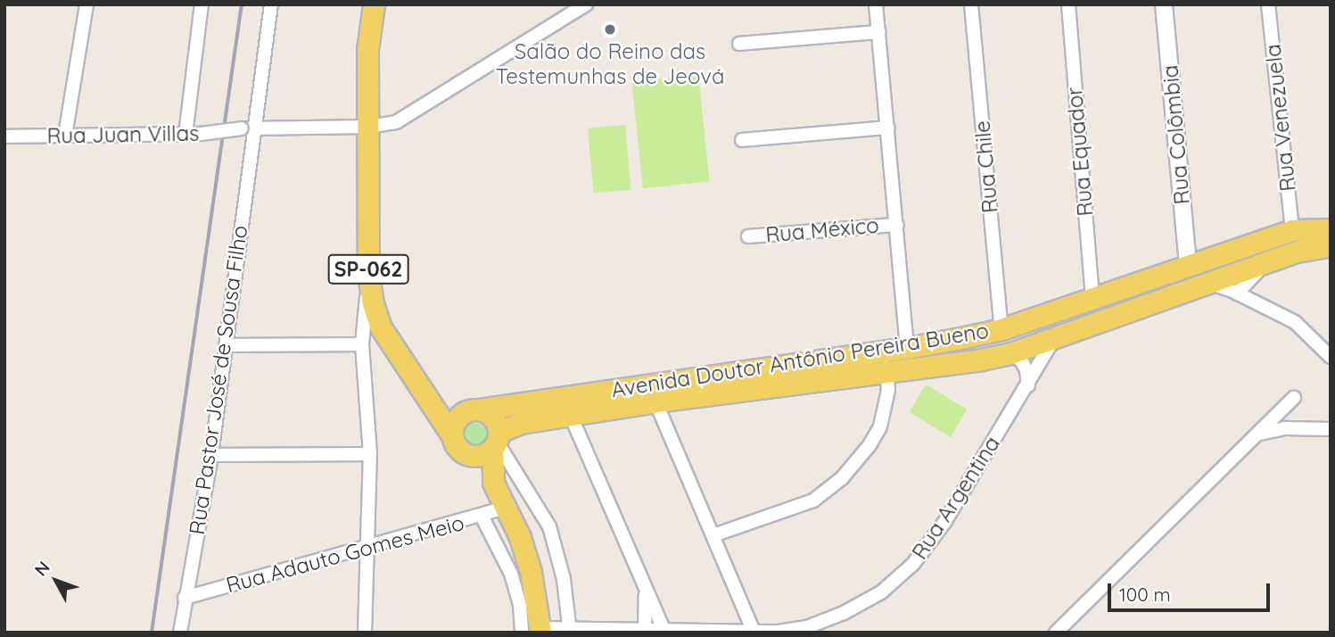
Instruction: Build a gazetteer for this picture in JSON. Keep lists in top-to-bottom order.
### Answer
{
  "streets": {
    "main road": ["SP-062", "Avenida Doutor Antônio Pereira Bueno"],
    "street": [
      "Rua Venezuela",
      "Rua Juan Villas",
      "Rua Colômbia",
      "Rua Equador",
      "Rua Chile",
      "Rua México",
      "Rua Pastor José de Sousa Filho",
      "Rua Argentina",
      "Rua Adauto Gomes Meio"
    ]
  },
  "crossings": [
    ["Rua Venezuela", "Avenida Doutor Antônio Pereira Bueno"],
    ["Rua Juan Villas", "SP-062"],
    ["Rua Juan Villas", "Rua Pastor José de Sousa Filho"],
    ["Rua Colômbia", "Avenida Doutor Antônio Pereira Bueno"],
    ["Rua Equador", "Avenida Doutor Antônio Pereira Bueno"],
    ["Rua Chile", "Avenida Doutor Antônio Pereira Bueno"],
    ["SP-062", "Avenida Doutor Antônio Pereira Bueno"],
    ["SP-062", "Rua Argentina"],
    ["SP-062", "Rua Adauto Gomes Meio"],
    ["Avenida Doutor Antônio Pereira Bueno", "Rua Argentina"],
    ["Rua Pastor José de Sousa Filho", "Rua Adauto Gomes Meio"]
  ],
  "places": ["Salão do Reino das Testemunhas de Jeová"],
  "scale_bar": "100 m",
  "north": "top left"
}
